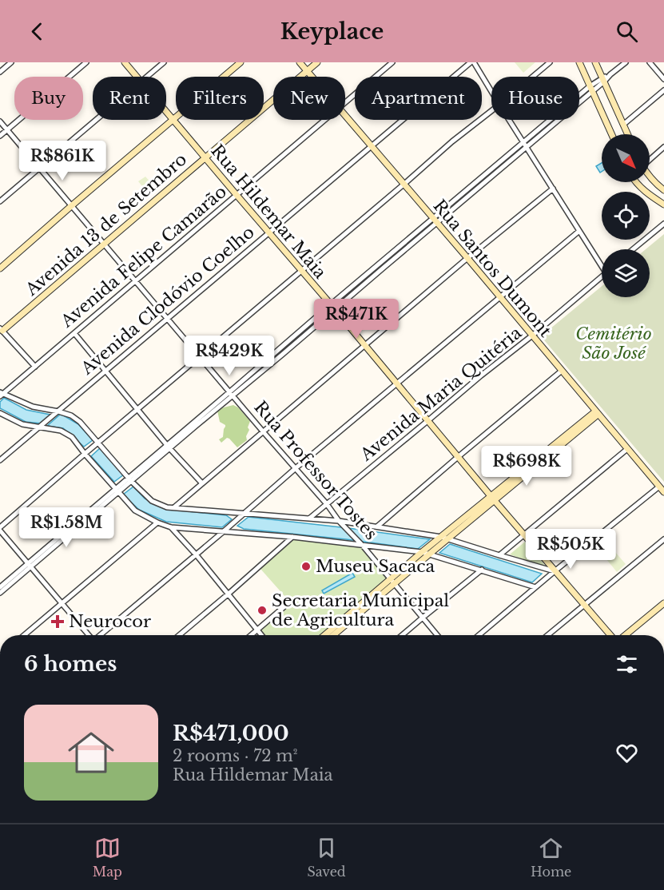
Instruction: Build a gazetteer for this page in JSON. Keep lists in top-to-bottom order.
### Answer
{
  "streets": {
    "main road": ["Rua Hildemar Maia", "Avenida 13 de Setembro", "Rua Santos Dumont"],
    "street": [
      "Avenida Felipe Camarão",
      "Avenida Clodóvio Coelho",
      "Avenida Maria Quitéria",
      "Rua Professor Tostes"
    ]
  },
  "crossings": [
    ["Rua Hildemar Maia", "Avenida 13 de Setembro"],
    ["Rua Hildemar Maia", "Avenida Felipe Camarão"],
    ["Rua Hildemar Maia", "Avenida Clodóvio Coelho"],
    ["Rua Hildemar Maia", "Avenida Maria Quitéria"],
    ["Avenida 13 de Setembro", "Rua Santos Dumont"],
    ["Avenida 13 de Setembro", "Rua Professor Tostes"],
    ["Avenida Felipe Camarão", "Rua Professor Tostes"],
    ["Rua Santos Dumont", "Avenida Clodóvio Coelho"],
    ["Rua Santos Dumont", "Avenida Maria Quitéria"],
    ["Avenida Clodóvio Coelho", "Rua Professor Tostes"],
    ["Avenida Maria Quitéria", "Rua Professor Tostes"]
  ],
  "parks": ["Cemitério São José"],
  "places": {
    "other": ["Museu Sacaca", "Secretaria Municipal de Agricultura"],
    "health": ["Neurocor"]
  },
  "north": "bottom right",
  "page": {
    "header": "Keyplace",
    "chip": [
      "Buy",
      "Rent",
      "Filters",
      "New",
      "Apartment",
      "House"
    ],
    "price": [
      "R$861K",
      "R$471K",
      "R$429K",
      "R$698K",
      "R$1.58M",
      "R$505K"
    ],
    "heading": "6 homes",
    "list": [
      {
        "name": "R$471,000",
        "note": "2 rooms · 72 m² · Rua Hildemar Maia"
      }
    ],
    "tabs": ["Map", "Saved", "Home"]
  }
}
